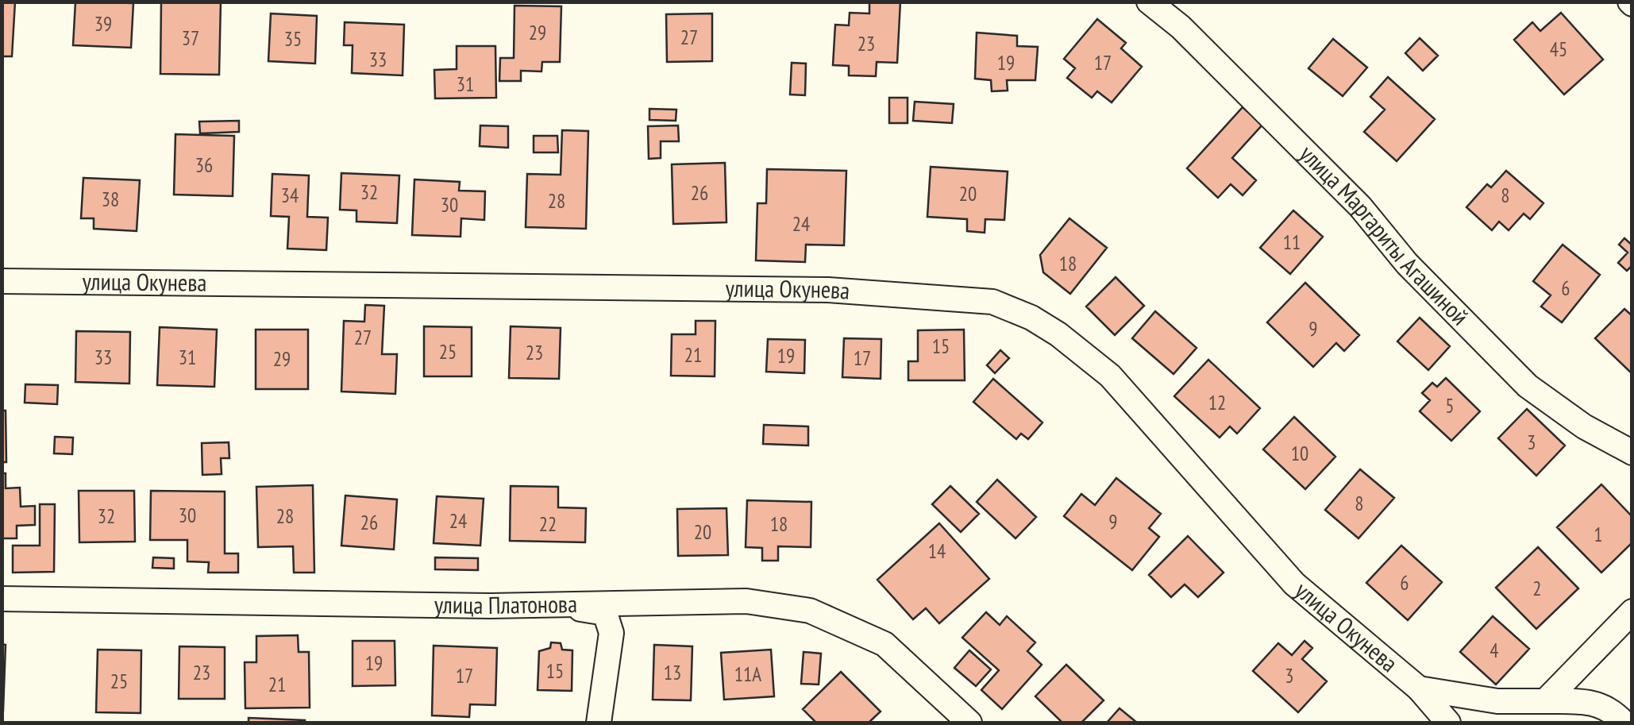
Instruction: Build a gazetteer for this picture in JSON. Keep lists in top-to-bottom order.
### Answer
{
  "streets": {
    "street": ["улица Маргариты Агашиной", "улица Окунева", "улица Платонова"]
  },
  "house_numbers": [
    "39",
    "29",
    "27",
    "37",
    "35",
    "23",
    "45",
    "33",
    "19",
    "17",
    "31",
    "36",
    "32",
    "26",
    "20",
    "34",
    "8",
    "38",
    "28",
    "30",
    "24",
    "11",
    "18",
    "6",
    "9",
    "27",
    "15",
    "25",
    "23",
    "21",
    "19",
    "33",
    "31",
    "17",
    "29",
    "12",
    "5",
    "3",
    "10",
    "8",
    "30",
    "32",
    "28",
    "24",
    "9",
    "26",
    "22",
    "18",
    "20",
    "1",
    "14",
    "6",
    "2",
    "4",
    "19",
    "15",
    "23",
    "13",
    "11А",
    "17",
    "3",
    "25",
    "21"
  ]
}
